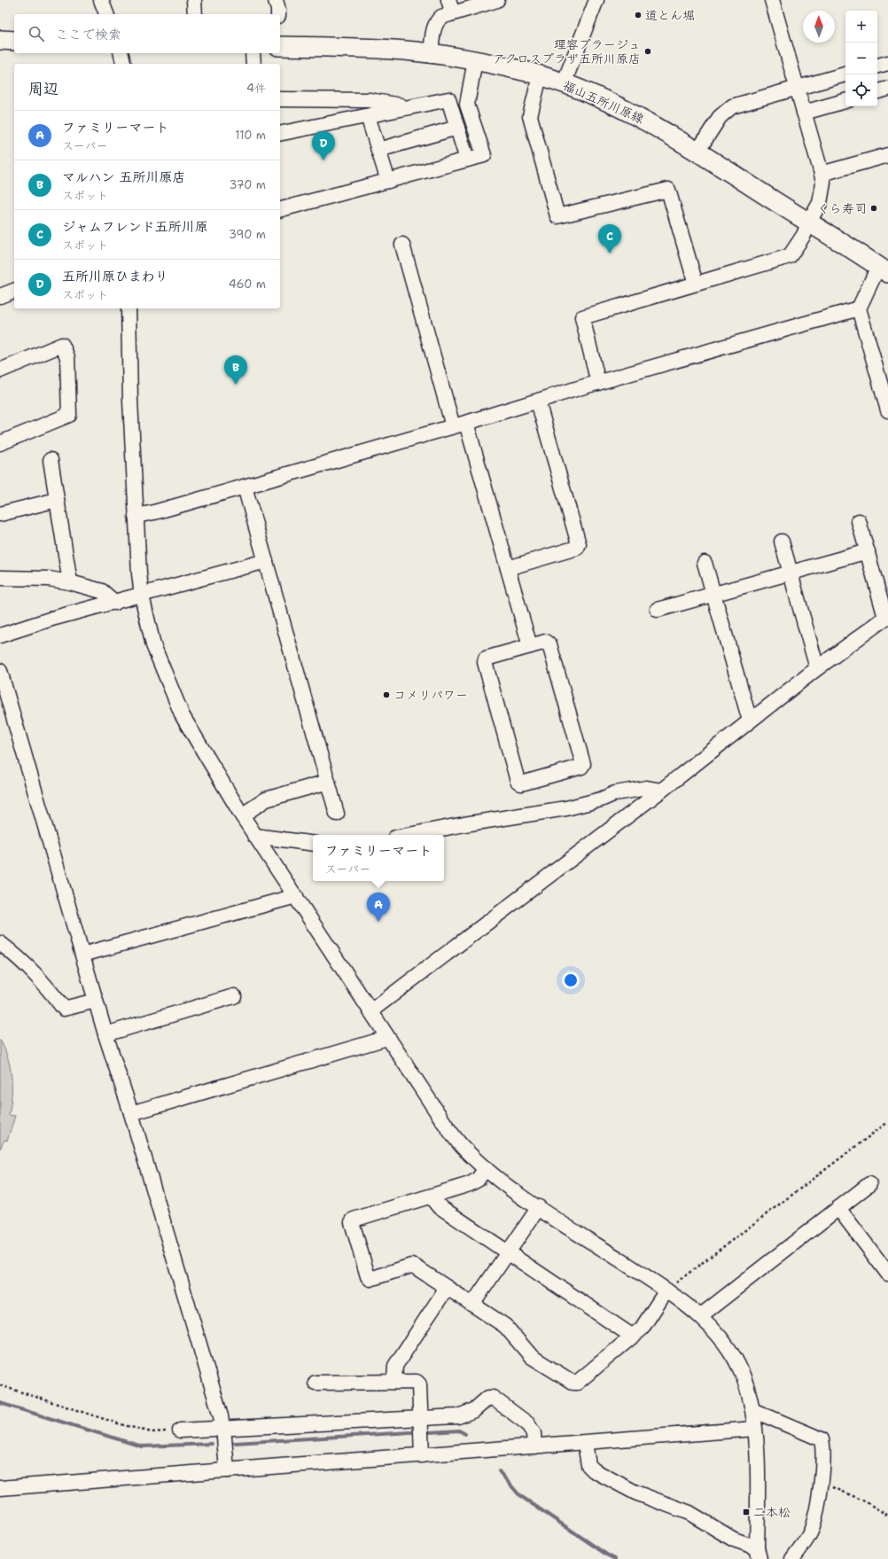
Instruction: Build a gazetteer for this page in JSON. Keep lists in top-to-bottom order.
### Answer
{
  "streets": {
    "main road": ["福山五所川原線"]
  },
  "places": {
    "other": [
      "道とん堀",
      "理容プラージュ アクロスプラザ五所川原店",
      "くら寿司",
      "コメリパワー"
    ],
    "transit": ["二本松"]
  },
  "north": "top",
  "page": {
    "map_buttons": ["+", "−"],
    "search": "ここで検索",
    "heading": ["周辺", "4件"],
    "list": [
      {
        "mark": "A",
        "name": "ファミリーマート",
        "note": "スーパー",
        "value": "110 m"
      },
      {
        "mark": "B",
        "name": "マルハン 五所川原店",
        "note": "スポット",
        "value": "370 m"
      },
      {
        "mark": "C",
        "name": "ジャムフレンド五所川原",
        "note": "スポット",
        "value": "390 m"
      },
      {
        "mark": "D",
        "name": "五所川原ひまわり",
        "note": "スポット",
        "value": "460 m"
      }
    ],
    "pins": [
      "D",
      "C",
      "B",
      "A"
    ],
    "popup": ["ファミリーマート", "スーパー"]
  }
}
